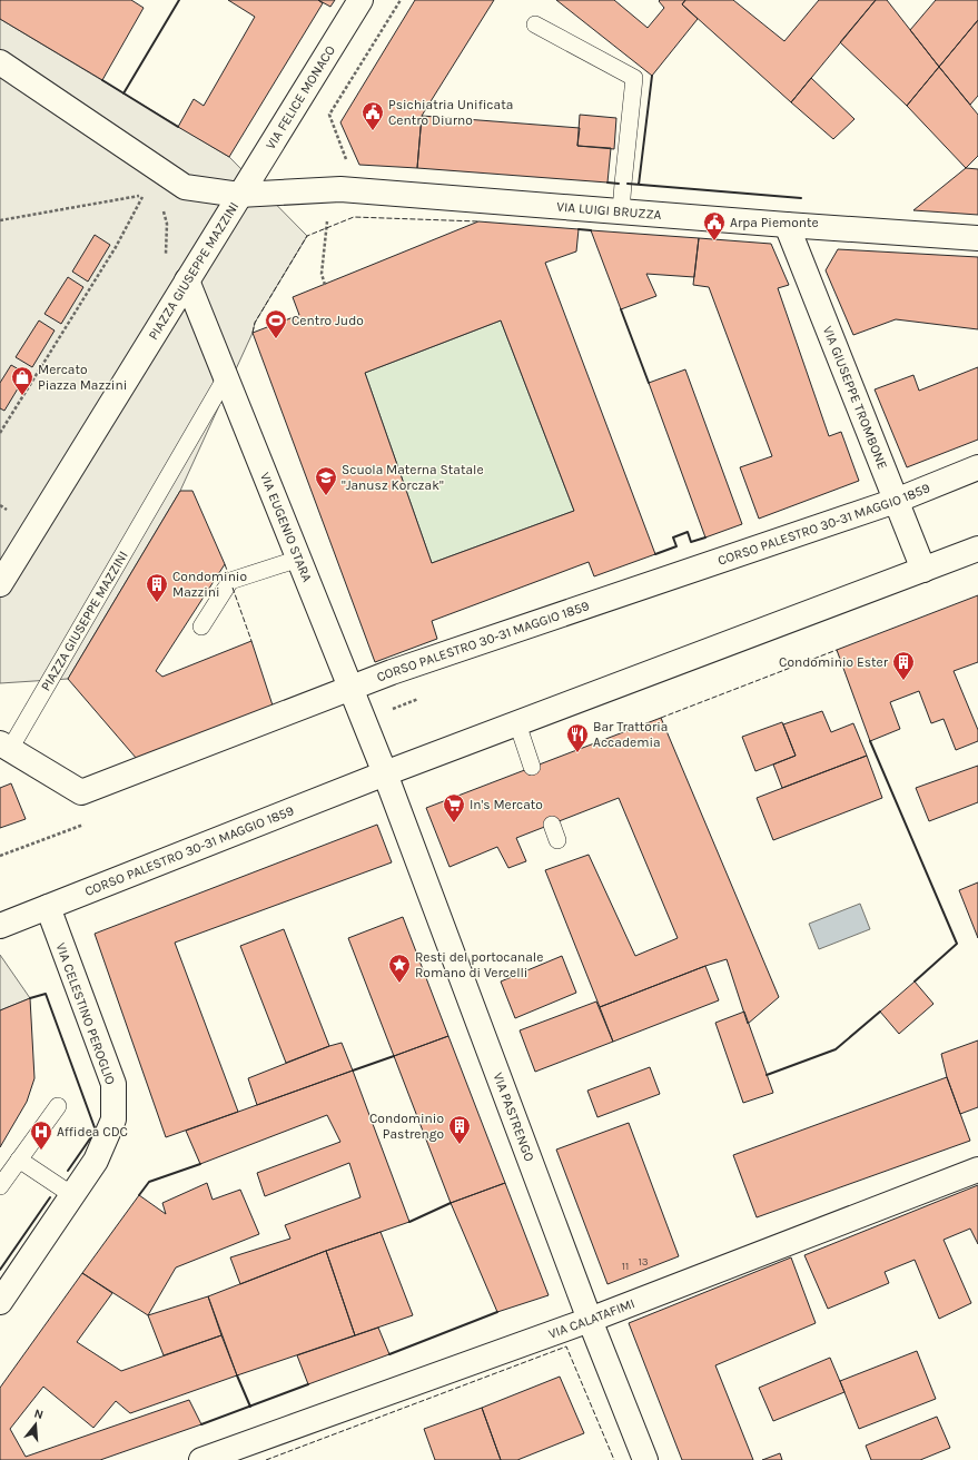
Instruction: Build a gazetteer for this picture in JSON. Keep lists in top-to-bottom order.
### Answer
{
  "streets": {
    "street": [
      "VIA FELICE MONACO",
      "VIA LUIGI BRUZZA",
      "PIAZZA GIUSEPPE MAZZINI",
      "VIA GIUSEPPE TROMBONE",
      "CORSO PALESTRO 30-31 MAGGIO 1859",
      "VIA EUGENIO STARA",
      "VIA CELESTINO PEROGLIO",
      "VIA PASTRENGO",
      "VIA CALATAFIMI"
    ]
  },
  "crossings": [
    ["VIA FELICE MONACO", "VIA LUIGI BRUZZA"],
    ["VIA FELICE MONACO", "PIAZZA GIUSEPPE MAZZINI"],
    ["VIA LUIGI BRUZZA", "PIAZZA GIUSEPPE MAZZINI"],
    ["VIA LUIGI BRUZZA", "VIA GIUSEPPE TROMBONE"],
    ["PIAZZA GIUSEPPE MAZZINI", "CORSO PALESTRO 30-31 MAGGIO 1859"],
    ["PIAZZA GIUSEPPE MAZZINI", "VIA EUGENIO STARA"],
    ["VIA GIUSEPPE TROMBONE", "CORSO PALESTRO 30-31 MAGGIO 1859"],
    ["CORSO PALESTRO 30-31 MAGGIO 1859", "VIA EUGENIO STARA"],
    ["CORSO PALESTRO 30-31 MAGGIO 1859", "VIA CELESTINO PEROGLIO"],
    ["CORSO PALESTRO 30-31 MAGGIO 1859", "VIA PASTRENGO"],
    ["VIA EUGENIO STARA", "VIA PASTRENGO"],
    ["VIA PASTRENGO", "VIA CALATAFIMI"]
  ],
  "places": {
    "public building": ["Psichiatria Unificata Centro Diurno", "Arpa Piemonte"],
    "sports": ["Centro Judo"],
    "shop": ["Mercato Piazza Mazzini"],
    "school or university": ["Scuola Materna Statale \"Janusz Korczak\""],
    "building": ["Condominio Mazzini", "Condominio Ester", "Condominio Pastrengo"],
    "restaurant": ["Bar Trattoria Accademia"],
    "supermarket": ["In's Mercato"],
    "place": ["Resti del portocanale Romano di Vercelli"],
    "hospital": ["Affidea CDC"]
  },
  "house_numbers": ["13", "11"],
  "north": "top"
}
